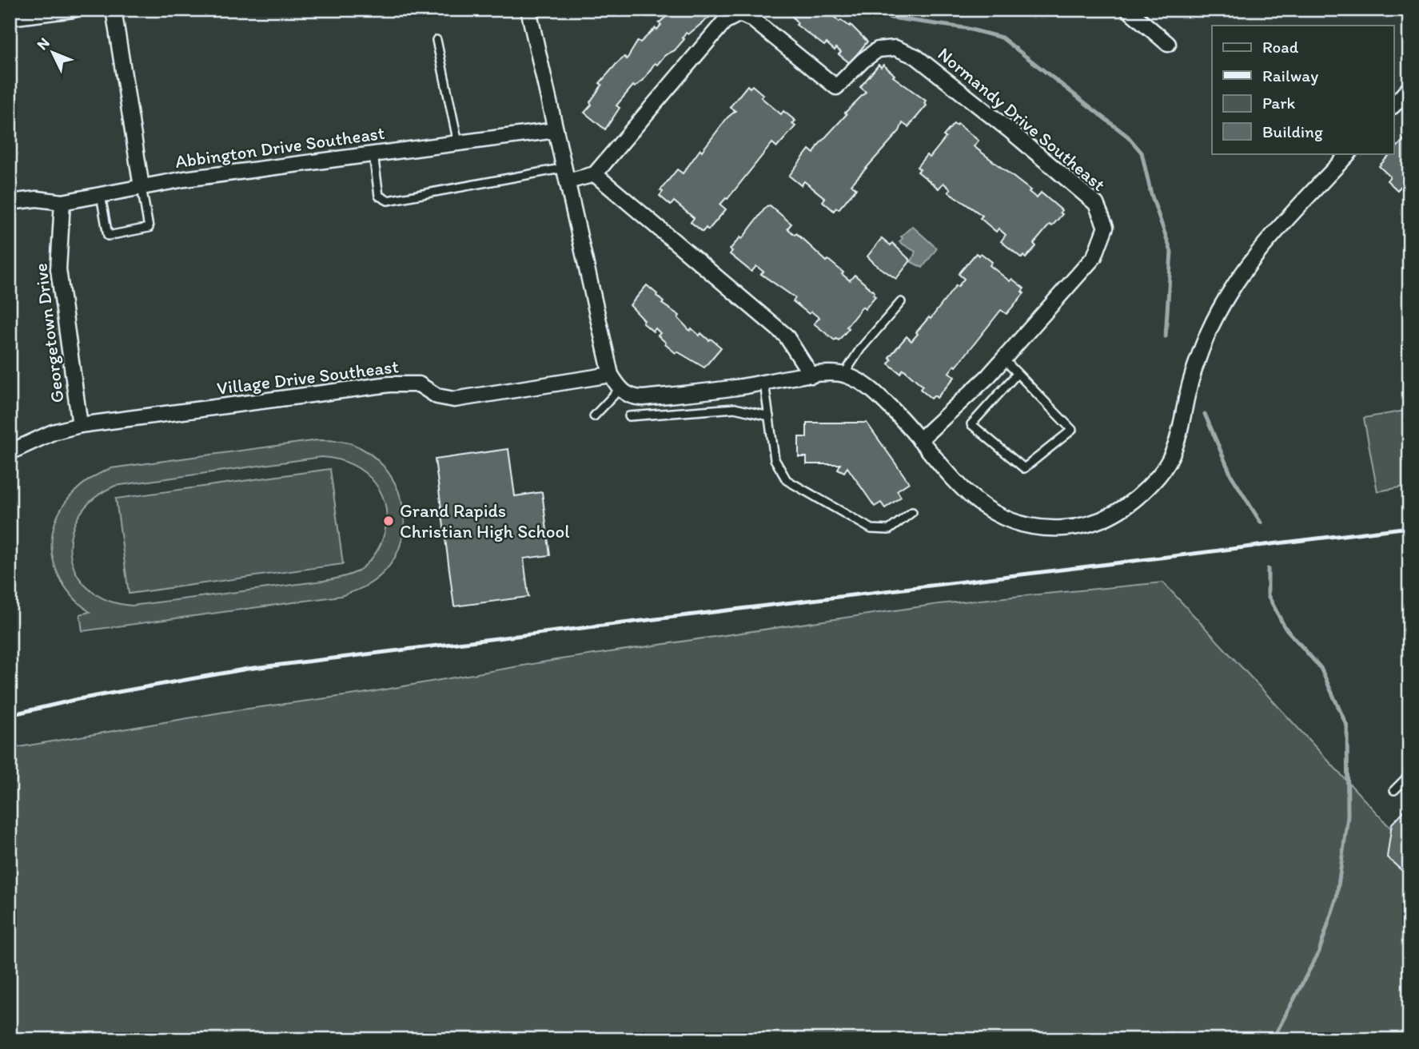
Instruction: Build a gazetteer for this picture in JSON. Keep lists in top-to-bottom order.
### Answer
{
  "streets": {
    "street": [
      "Normandy Drive Southeast",
      "Abbington Drive Southeast",
      "Georgetown Drive",
      "Village Drive Southeast"
    ]
  },
  "crossings": [
    ["Abbington Drive Southeast", "Georgetown Drive"],
    ["Georgetown Drive", "Village Drive Southeast"]
  ],
  "places": ["Grand Rapids Christian High School"],
  "legend": [
    "Road",
    "Railway",
    "Park",
    "Building"
  ],
  "north": "top left"
}
